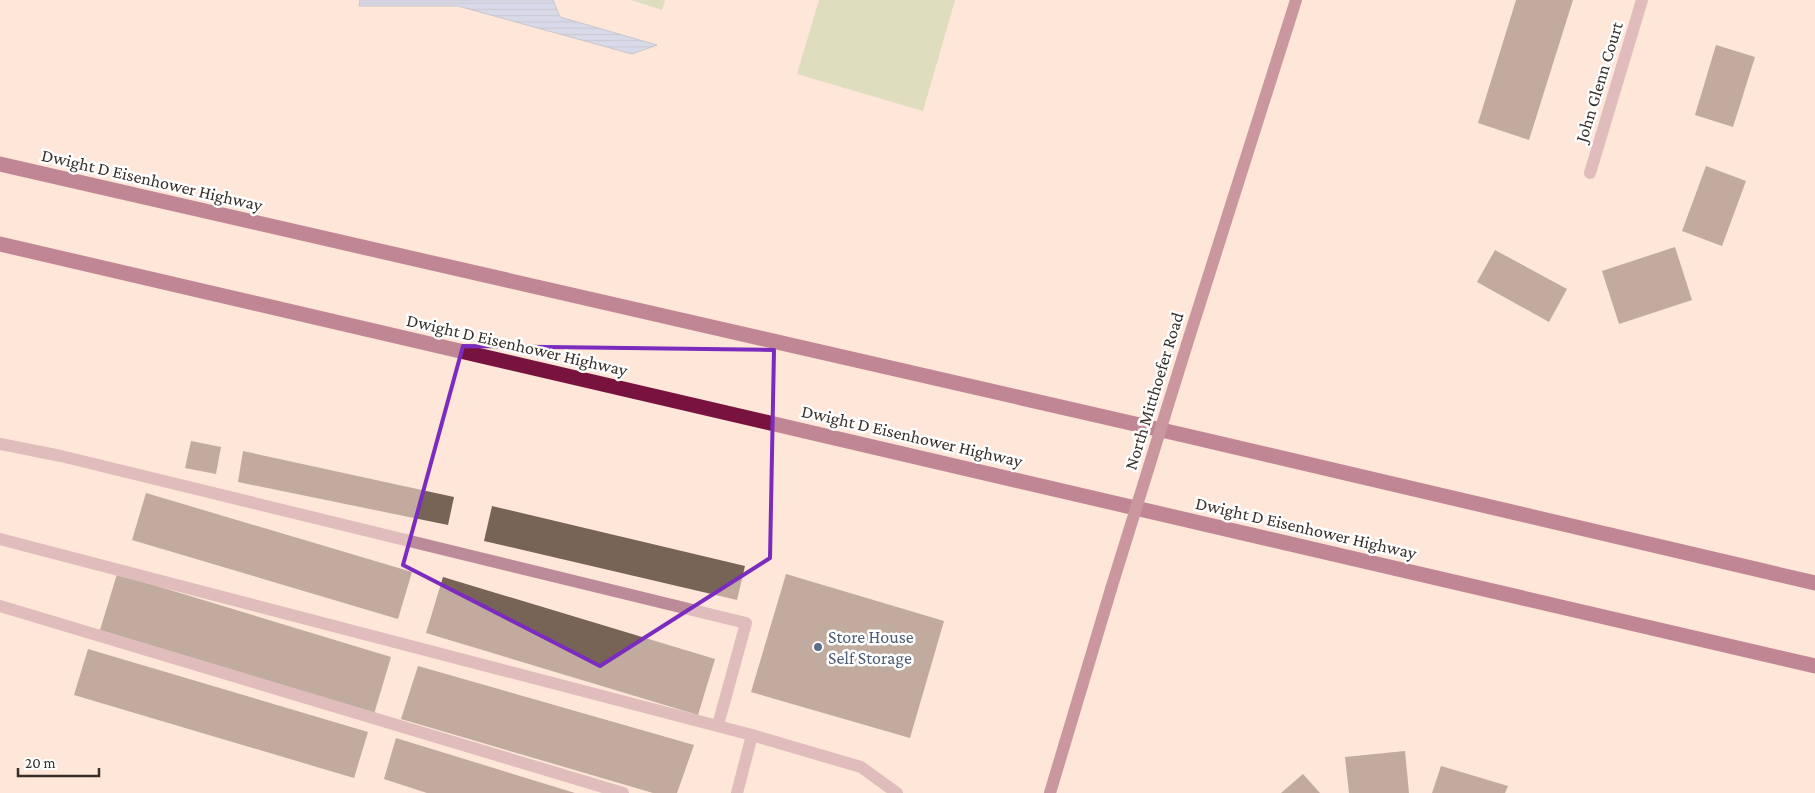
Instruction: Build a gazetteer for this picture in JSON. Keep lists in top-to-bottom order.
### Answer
{
  "streets": {
    "highway": ["Dwight D Eisenhower Highway"],
    "main road": ["North Mitthoefer Road"],
    "street": ["John Glenn Court"]
  },
  "places": ["Store House Self Storage"],
  "scale_bar": "20 m"
}
